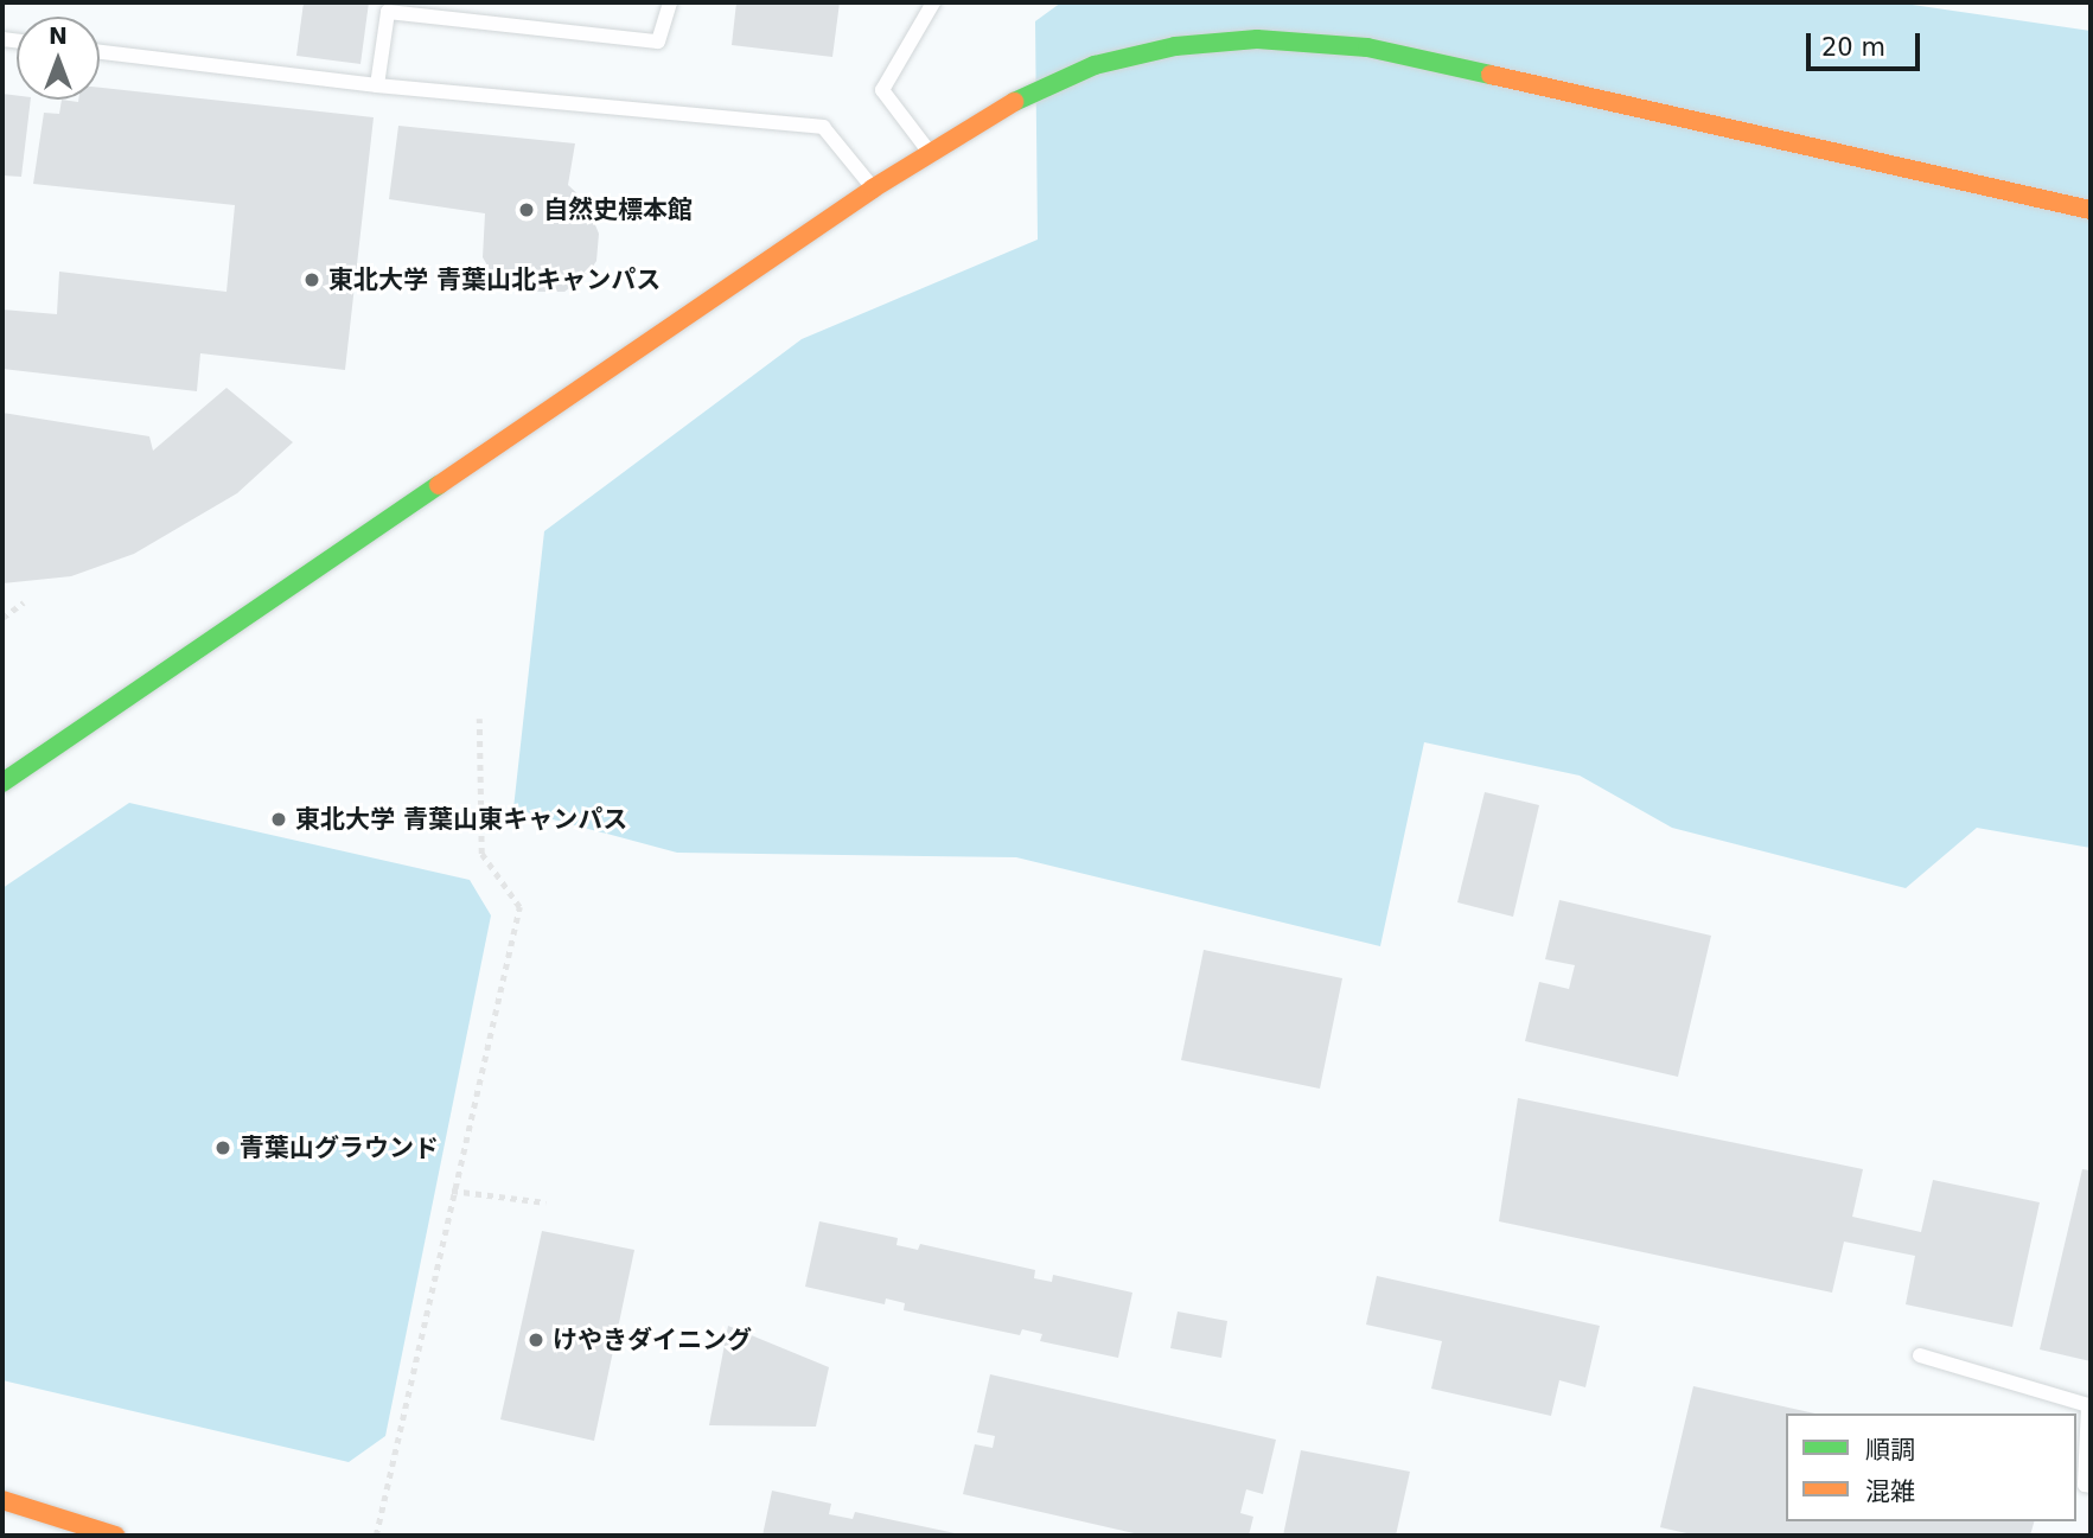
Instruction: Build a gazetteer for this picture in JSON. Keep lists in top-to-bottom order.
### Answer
{
  "places": [
    "自然史標本館",
    "東北大学 青葉山北キャンパス",
    "東北大学 青葉山東キャンパス",
    "青葉山グラウンド",
    "けやきダイニング"
  ],
  "legend": ["順調", "混雑"],
  "scale_bar": "20 m",
  "north": "top"
}
